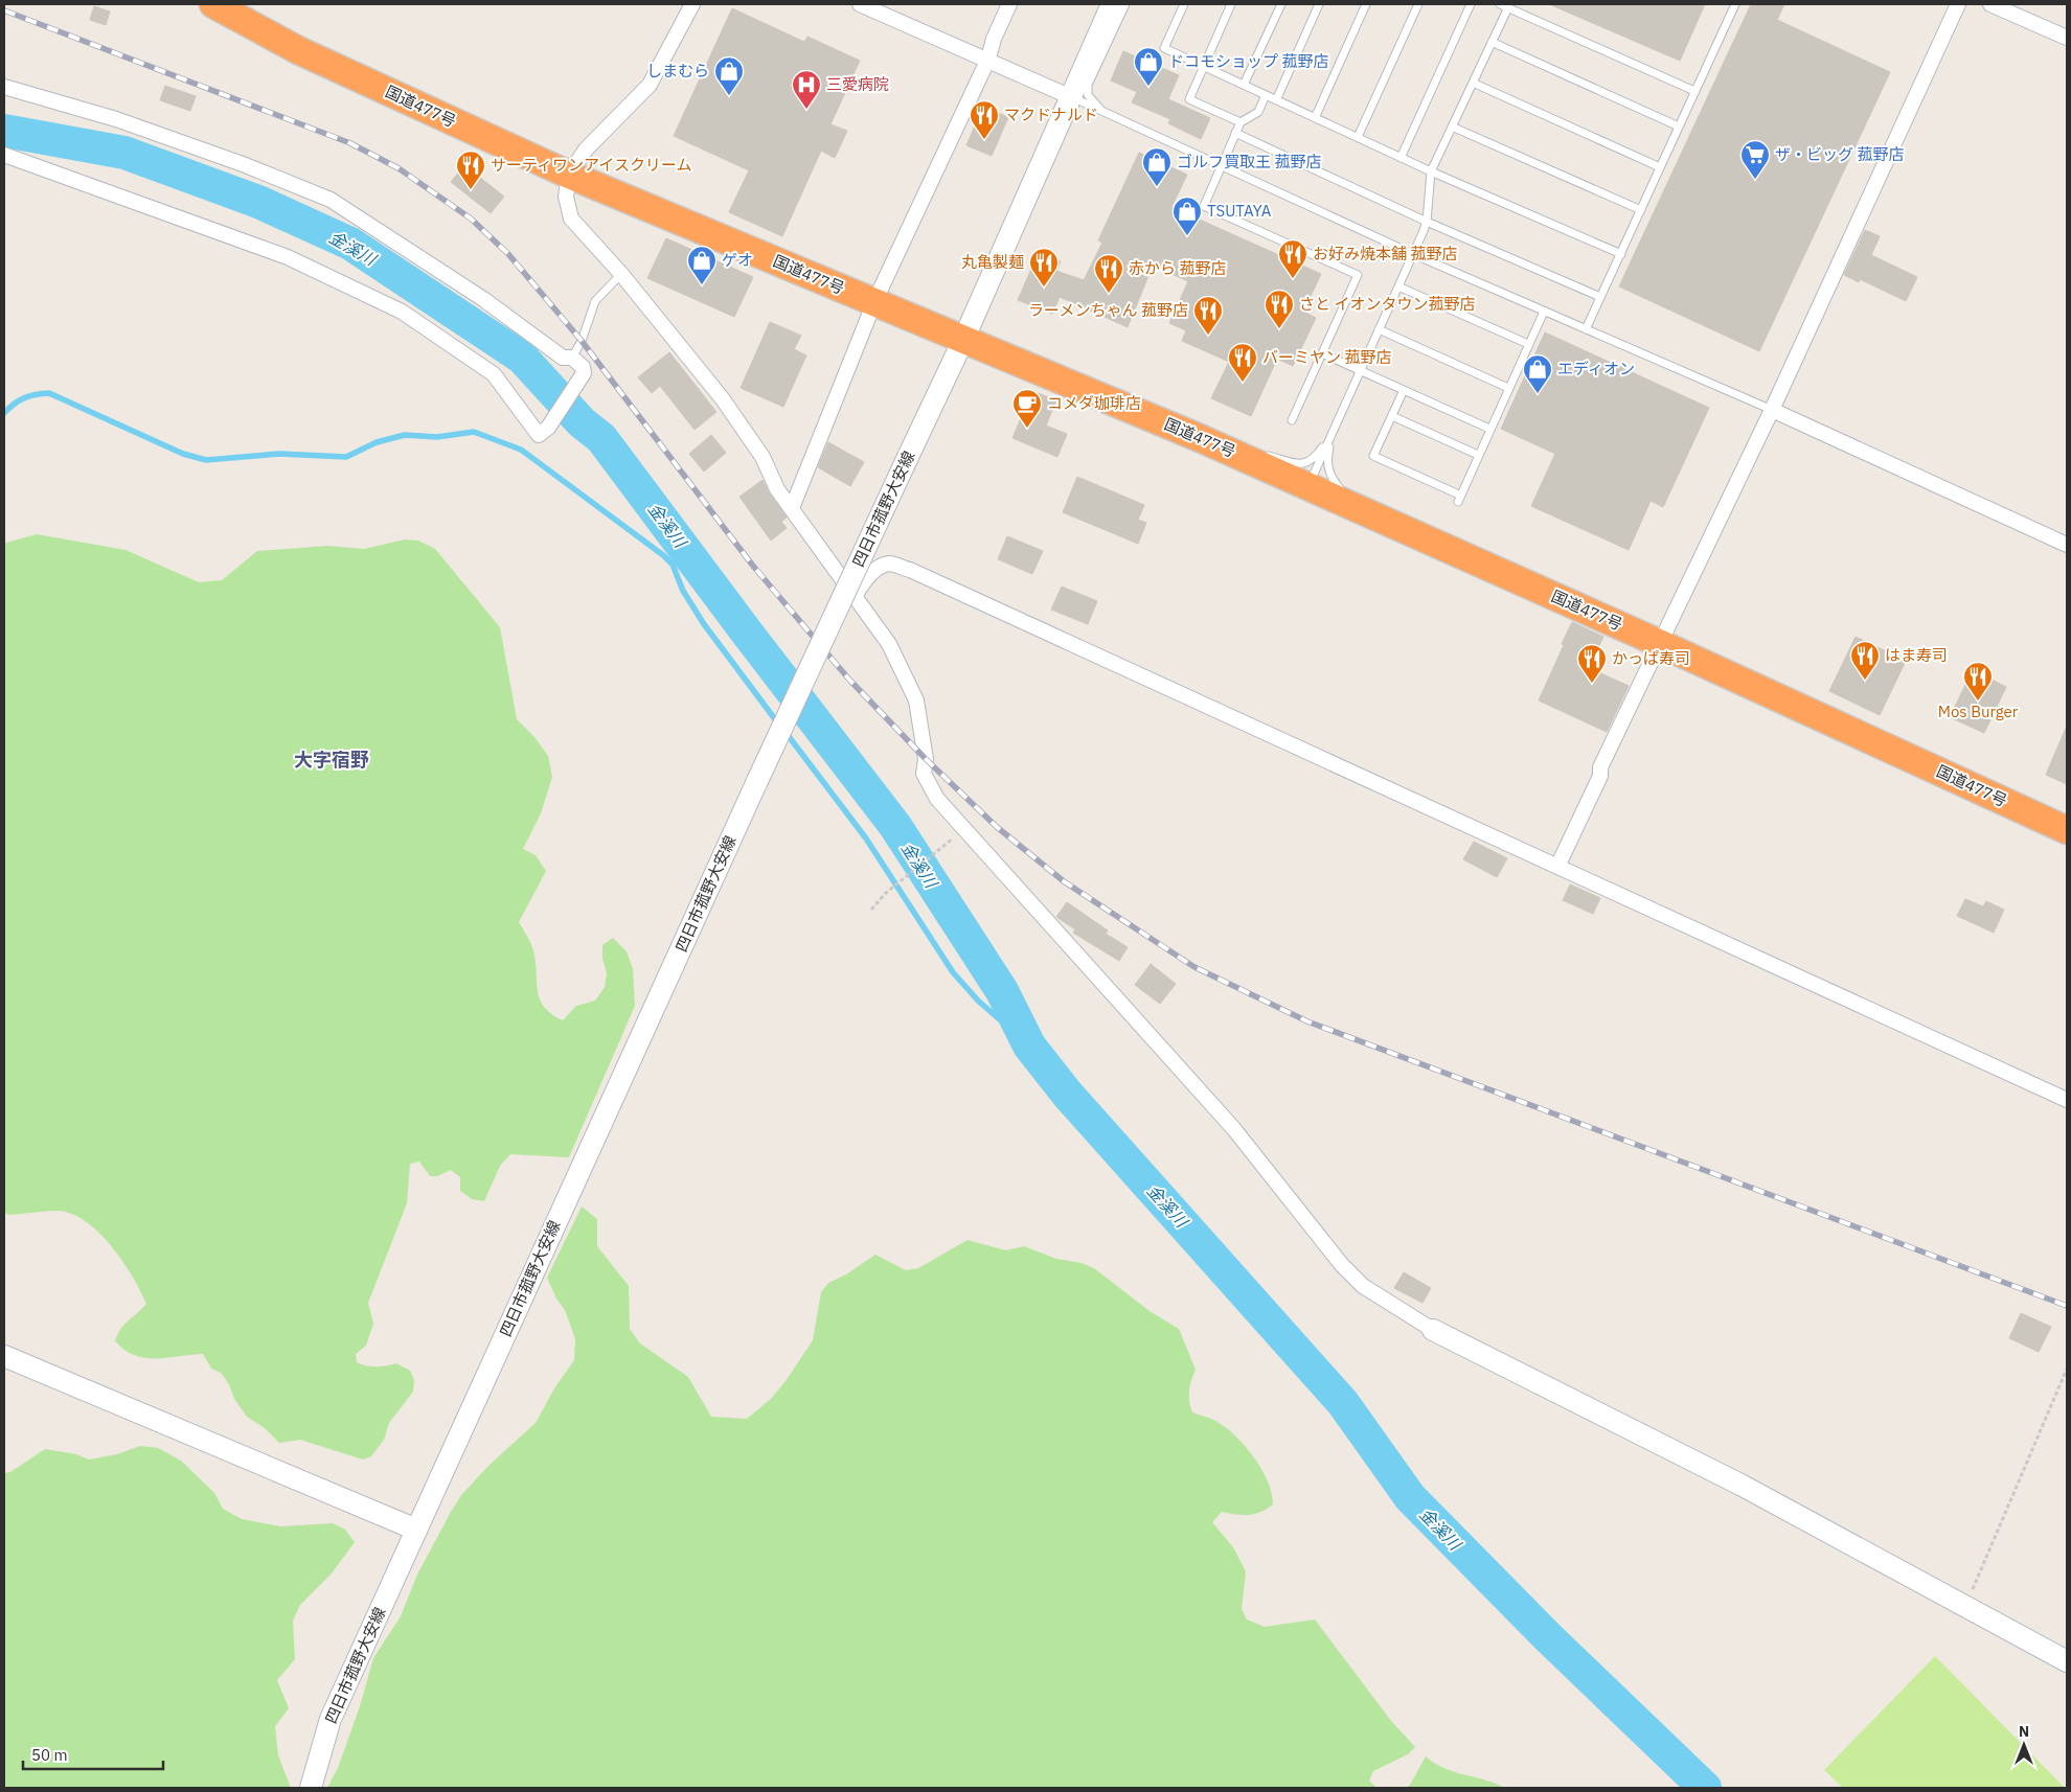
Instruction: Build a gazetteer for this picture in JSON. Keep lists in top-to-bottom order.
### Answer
{
  "streets": {
    "highway": ["国道477号"],
    "main road": ["四日市菰野大安線"]
  },
  "crossings": [
    ["国道477号", "四日市菰野大安線"]
  ],
  "districts": ["大字宿野"],
  "water": ["金溪川"],
  "places": {
    "shop": [
      "ドコモショップ 菰野店",
      "しまむら",
      "ゴルフ買取王 菰野店",
      "TSUTAYA",
      "ゲオ",
      "エディオン"
    ],
    "hospital": ["三愛病院"],
    "restaurant": [
      "マクドナルド",
      "サーティワンアイスクリーム",
      "お好み焼本舗 菰野店",
      "丸亀製麺",
      "赤から 菰野店",
      "さと イオンタウン菰野店",
      "ラーメンちゃん 菰野店",
      "バーミヤン 菰野店",
      "はま寿司",
      "かっぱ寿司",
      "Mos Burger"
    ],
    "supermarket": ["ザ・ビッグ 菰野店"],
    "cafe": ["コメダ珈琲店"]
  },
  "scale_bar": "50 m",
  "north": "top"
}
